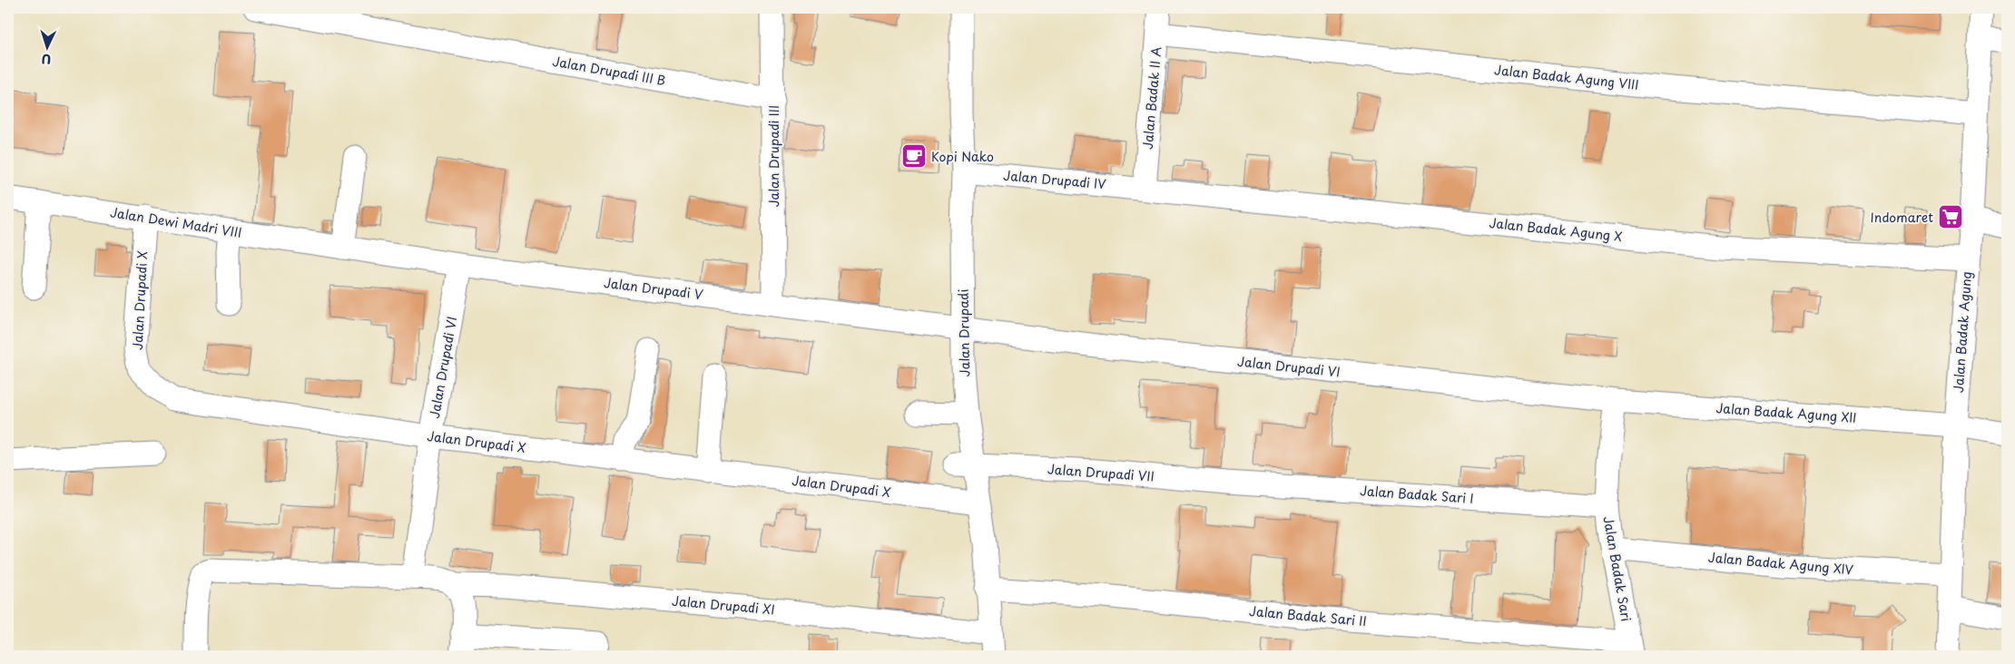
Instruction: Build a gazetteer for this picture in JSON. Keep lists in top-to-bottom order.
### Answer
{
  "streets": {
    "street": [
      "Jalan Drupadi III B",
      "Jalan Badak Agung VIII",
      "Jalan Badak II A",
      "Jalan Drupadi III",
      "Jalan Drupadi IV",
      "Jalan Dewi Madri VIII",
      "Jalan Badak Agung X",
      "Jalan Drupadi V",
      "Jalan Drupadi X",
      "Jalan Badak Agung",
      "Jalan Drupadi",
      "Jalan Drupadi VI",
      "Jalan Badak Agung XII",
      "Jalan Drupadi VII",
      "Jalan Badak Sari I",
      "Jalan Badak Agung XIV",
      "Jalan Badak Sari",
      "Jalan Drupadi XI",
      "Jalan Badak Sari II"
    ]
  },
  "crossings": [
    ["Jalan Drupadi III B", "Jalan Drupadi III"],
    ["Jalan Badak Agung VIII", "Jalan Badak II A"],
    ["Jalan Badak Agung VIII", "Jalan Badak Agung"],
    ["Jalan Badak II A", "Jalan Drupadi IV"],
    ["Jalan Badak II A", "Jalan Badak Agung X"],
    ["Jalan Drupadi III", "Jalan Drupadi V"],
    ["Jalan Drupadi IV", "Jalan Badak Agung X"],
    ["Jalan Drupadi IV", "Jalan Drupadi"],
    ["Jalan Dewi Madri VIII", "Jalan Drupadi V"],
    ["Jalan Dewi Madri VIII", "Jalan Drupadi X"],
    ["Jalan Badak Agung X", "Jalan Badak Agung"],
    ["Jalan Drupadi V", "Jalan Drupadi"],
    ["Jalan Drupadi V", "Jalan Drupadi VI"],
    ["Jalan Drupadi X", "Jalan Drupadi"],
    ["Jalan Drupadi X", "Jalan Drupadi VI"],
    ["Jalan Badak Agung", "Jalan Badak Agung XII"],
    ["Jalan Badak Agung", "Jalan Badak Agung XIV"],
    ["Jalan Drupadi", "Jalan Drupadi VI"],
    ["Jalan Drupadi", "Jalan Drupadi VII"],
    ["Jalan Drupadi", "Jalan Drupadi XI"],
    ["Jalan Drupadi", "Jalan Badak Sari II"],
    ["Jalan Drupadi VI", "Jalan Badak Agung XII"],
    ["Jalan Drupadi VI", "Jalan Badak Sari"],
    ["Jalan Drupadi VI", "Jalan Drupadi XI"],
    ["Jalan Badak Agung XII", "Jalan Badak Sari"],
    ["Jalan Drupadi VII", "Jalan Badak Sari I"],
    ["Jalan Badak Sari I", "Jalan Badak Sari"],
    ["Jalan Badak Agung XIV", "Jalan Badak Sari"],
    ["Jalan Badak Sari", "Jalan Badak Sari II"]
  ],
  "places": {
    "cafe": ["Kopi Nako"],
    "supermarket": ["Indomaret"]
  },
  "north": "bottom"
}
